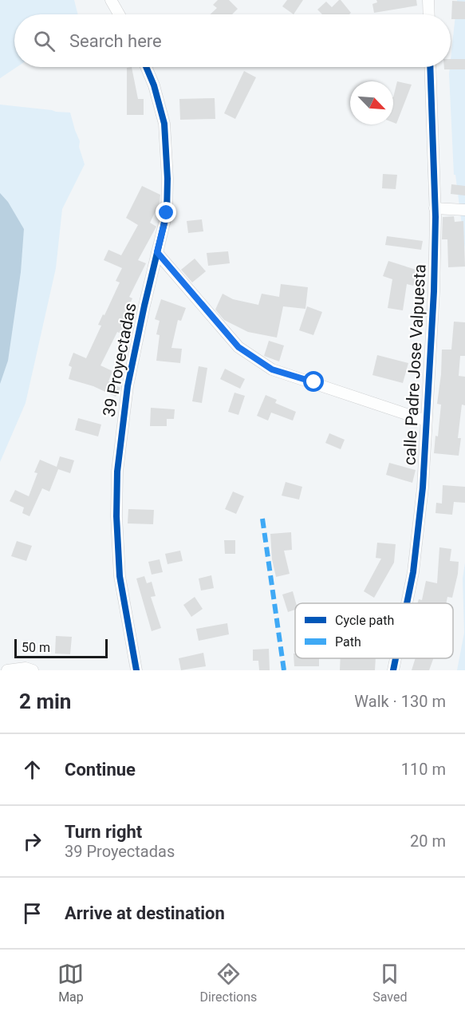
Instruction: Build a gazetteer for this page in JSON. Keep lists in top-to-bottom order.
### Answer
{
  "streets": {
    "street": ["39 Proyectadas", "calle Padre Jose Valpuesta"]
  },
  "legend": ["Cycle path", "Path"],
  "scale_bar": "50 m",
  "north": "bottom right",
  "page": {
    "search": "Search here",
    "scale": "50 m",
    "heading": ["2 min", "Walk · 130 m"],
    "list": [
      ["Continue", "110 m"],
      ["Turn right", "39 Proyectadas", "20 m"],
      "Arrive at destination"
    ],
    "nav": ["Map", "Directions", "Saved"]
  }
}
